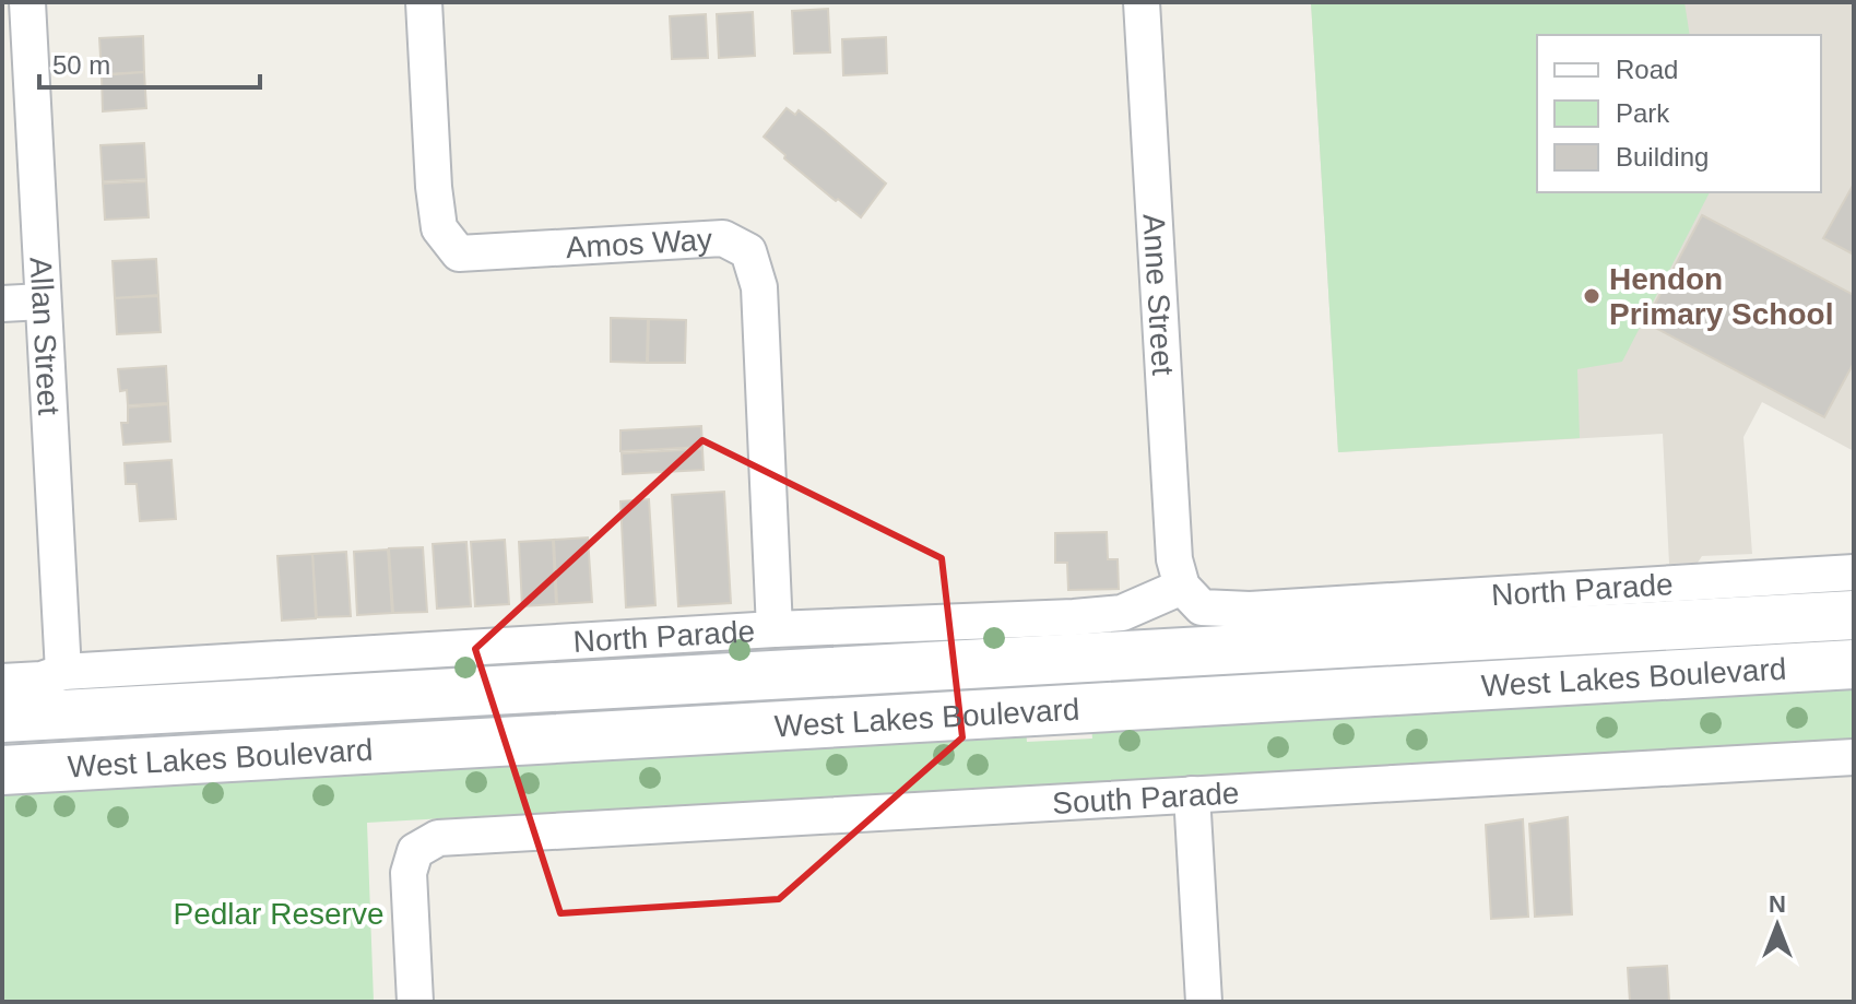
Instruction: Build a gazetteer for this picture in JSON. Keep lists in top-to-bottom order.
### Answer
{
  "streets": {
    "main road": ["West Lakes Boulevard"],
    "street": [
      "Amos Way",
      "Anne Street",
      "Allan Street",
      "North Parade",
      "South Parade"
    ]
  },
  "crossings": [
    ["Amos Way", "North Parade"],
    ["Anne Street", "North Parade"],
    ["Allan Street", "North Parade"]
  ],
  "parks": ["Pedlar Reserve"],
  "places": ["Hendon Primary School"],
  "legend": ["Road", "Park", "Building"],
  "scale_bar": "50 m",
  "north": "top"
}
